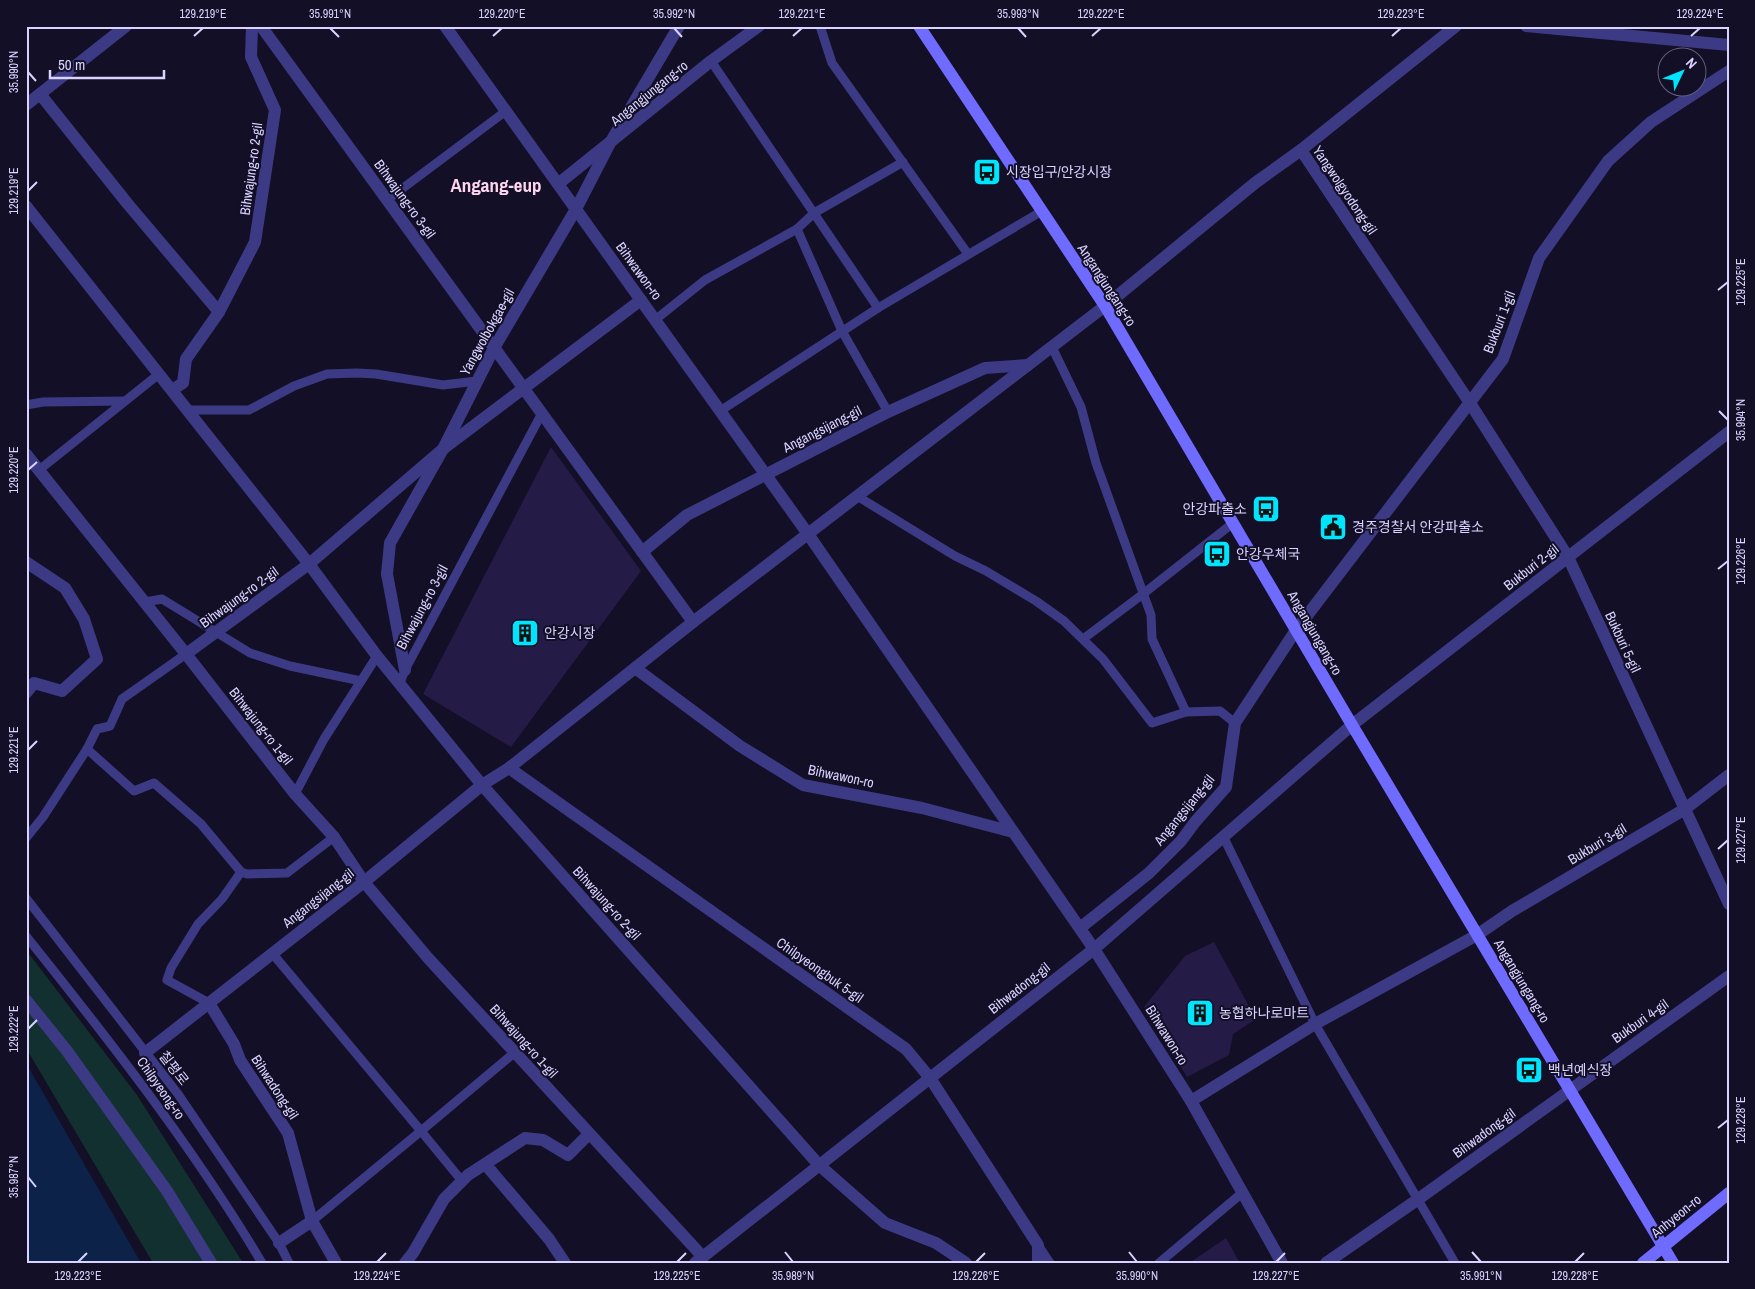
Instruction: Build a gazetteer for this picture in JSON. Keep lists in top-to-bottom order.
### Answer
{
  "streets": {
    "main road": ["Angangjungang-ro", "Anhyeon-ro"],
    "street": [
      "Bihwajung-ro 2-gil",
      "Yangwolgyodong-gil",
      "Bihwajung-ro 3-gil",
      "Bihwawon-ro",
      "Bukburi 1-gil",
      "Yangwolbokgae-gil",
      "Angangsijang-gil",
      "Bukburi 2-gil",
      "Bukburi 5-gil",
      "Bihwajung-ro 1-gil",
      "Bukburi 3-gil",
      "Chilpyeongbuk 5-gil",
      "Bihwadong-gil",
      "Bukburi 4-gil"
    ],
    "lane": ["칠평로", "Chilpyeong-ro"]
  },
  "crossings": [
    ["Angangjungang-ro", "Yangwolgyodong-gil"],
    ["Angangjungang-ro", "Bihwawon-ro"],
    ["Angangjungang-ro", "Bukburi 1-gil"],
    ["Angangjungang-ro", "Yangwolbokgae-gil"],
    ["Angangjungang-ro", "Angangsijang-gil"],
    ["Angangjungang-ro", "Bukburi 2-gil"],
    ["Angangjungang-ro", "Bukburi 3-gil"],
    ["Angangjungang-ro", "Bihwadong-gil"],
    ["Angangjungang-ro", "Bukburi 4-gil"],
    ["Angangjungang-ro", "Anhyeon-ro"],
    ["Bihwajung-ro 2-gil", "Bihwajung-ro 3-gil"],
    ["Bihwajung-ro 2-gil", "Angangsijang-gil"],
    ["Bihwajung-ro 2-gil", "Bihwajung-ro 1-gil"],
    ["Bihwajung-ro 2-gil", "Bihwadong-gil"],
    ["Yangwolgyodong-gil", "Bukburi 1-gil"],
    ["Yangwolgyodong-gil", "Bukburi 5-gil"],
    ["Bihwajung-ro 3-gil", "Yangwolbokgae-gil"],
    ["Bihwajung-ro 3-gil", "Angangsijang-gil"],
    ["Bihwawon-ro", "Yangwolbokgae-gil"],
    ["Bihwawon-ro", "Angangsijang-gil"],
    ["Bihwawon-ro", "Bihwadong-gil"],
    ["Bukburi 1-gil", "Angangsijang-gil"],
    ["Bukburi 1-gil", "Bukburi 5-gil"],
    ["Angangsijang-gil", "Bihwajung-ro 1-gil"],
    ["Angangsijang-gil", "Chilpyeongbuk 5-gil"],
    ["Angangsijang-gil", "Bihwadong-gil"],
    ["Angangsijang-gil", "칠평로"],
    ["Bukburi 2-gil", "Bukburi 5-gil"],
    ["Bukburi 2-gil", "Bihwadong-gil"],
    ["Bukburi 5-gil", "Bukburi 3-gil"],
    ["Bihwajung-ro 1-gil", "Bihwadong-gil"],
    ["Chilpyeongbuk 5-gil", "Bihwadong-gil"],
    ["Bihwadong-gil", "Bukburi 4-gil"]
  ],
  "districts": ["Angang-eup"],
  "places": {
    "bus stop": [
      "시장입구/안강시장",
      "안강파출소",
      "안강우체국",
      "백년예식장"
    ],
    "public building": ["경주경찰서 안강파출소"],
    "building": ["안강시장", "농협하나로마트"]
  },
  "scale_bar": "50 m",
  "north": "top right",
  "coordinates": [
    "129.219°E",
    "35.991°N",
    "129.220°E",
    "35.992°N",
    "129.221°E",
    "35.993°N",
    "129.222°E",
    "129.223°E",
    "129.224°E",
    "35.990°N",
    "129.225°E",
    "35.994°N",
    "129.226°E",
    "129.227°E",
    "129.228°E",
    "35.987°N",
    "35.989°N"
  ]
}
